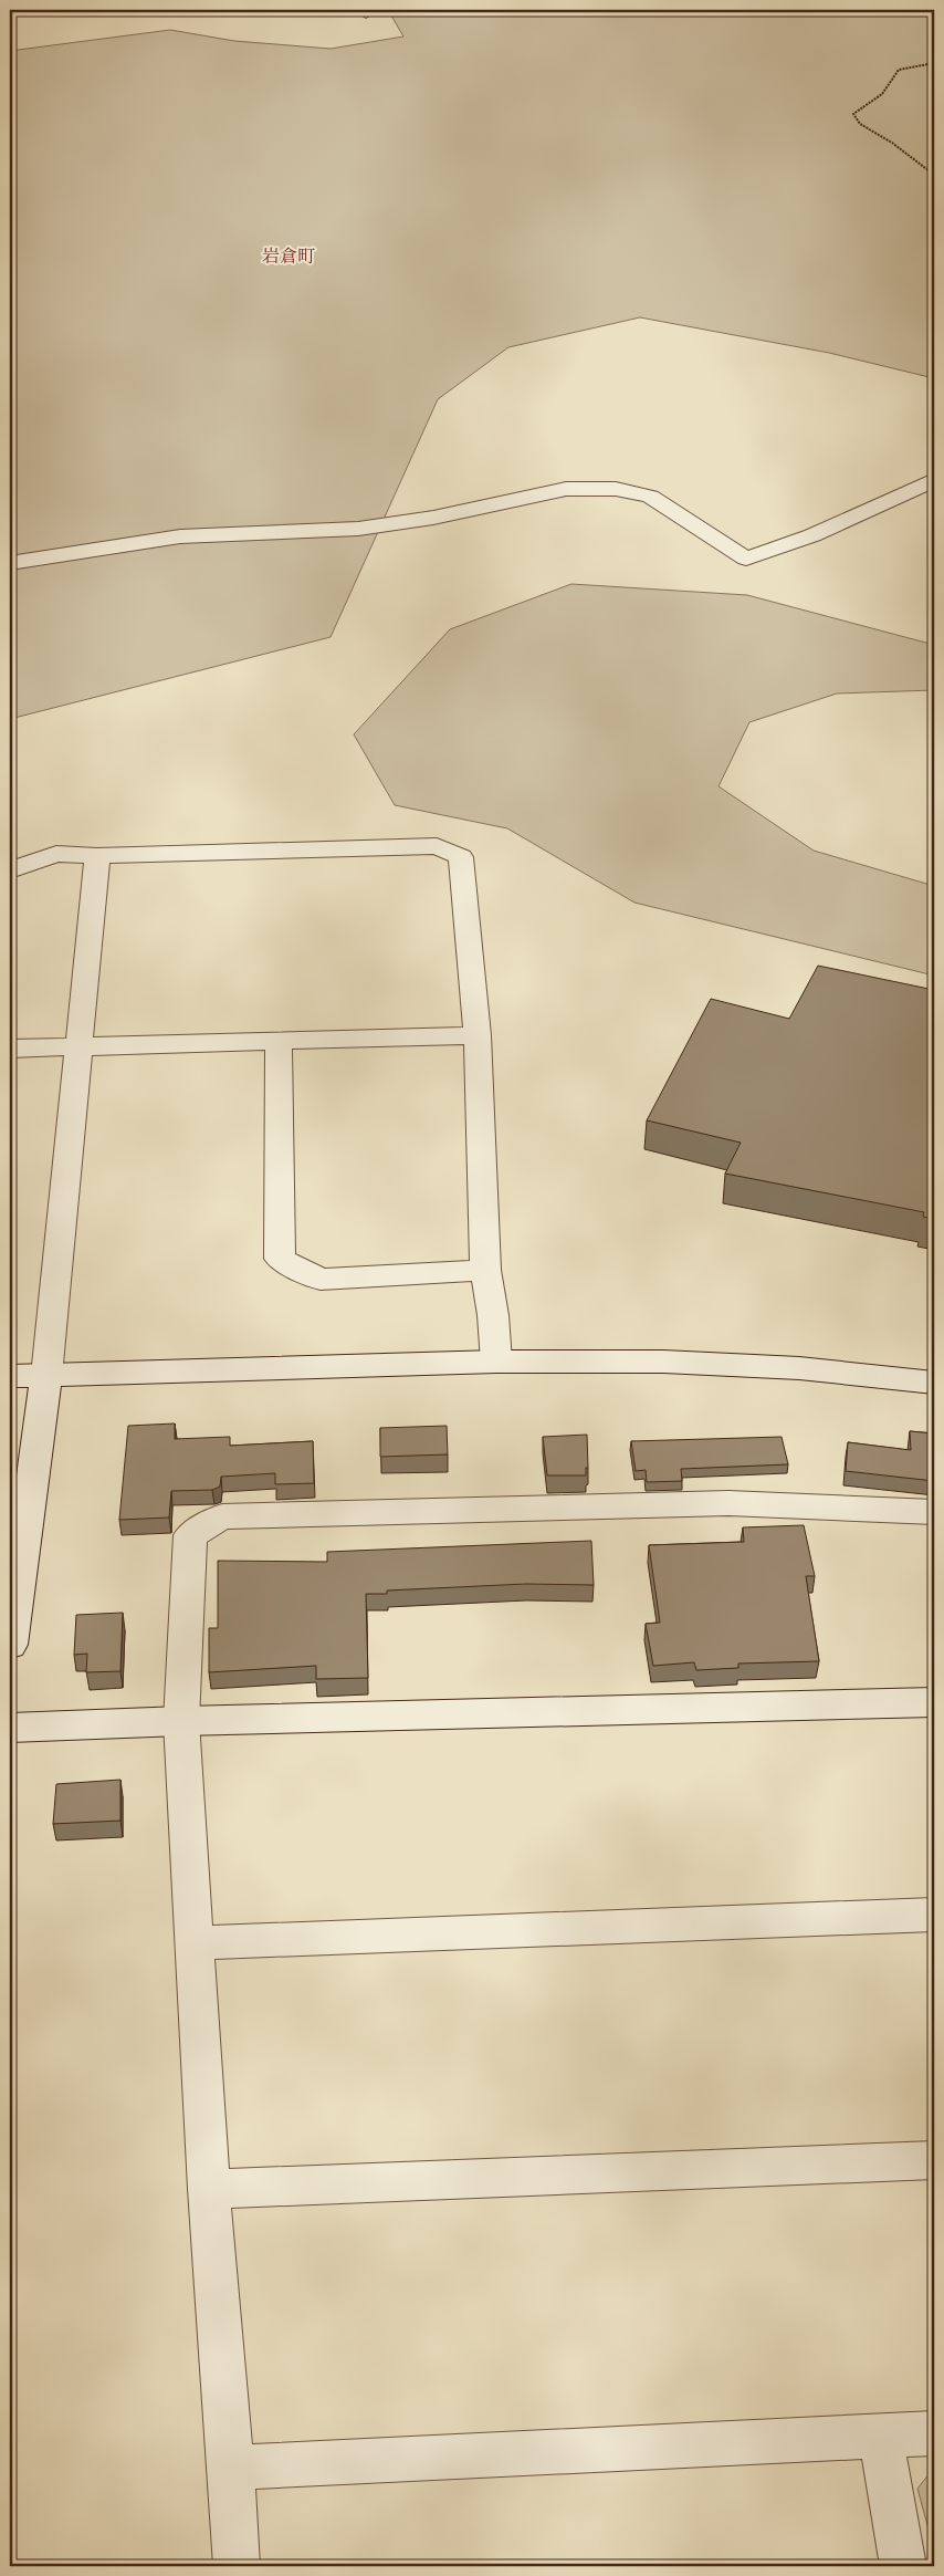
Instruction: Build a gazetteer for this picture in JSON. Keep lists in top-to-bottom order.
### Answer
{
  "districts": ["岩倉町"]
}
